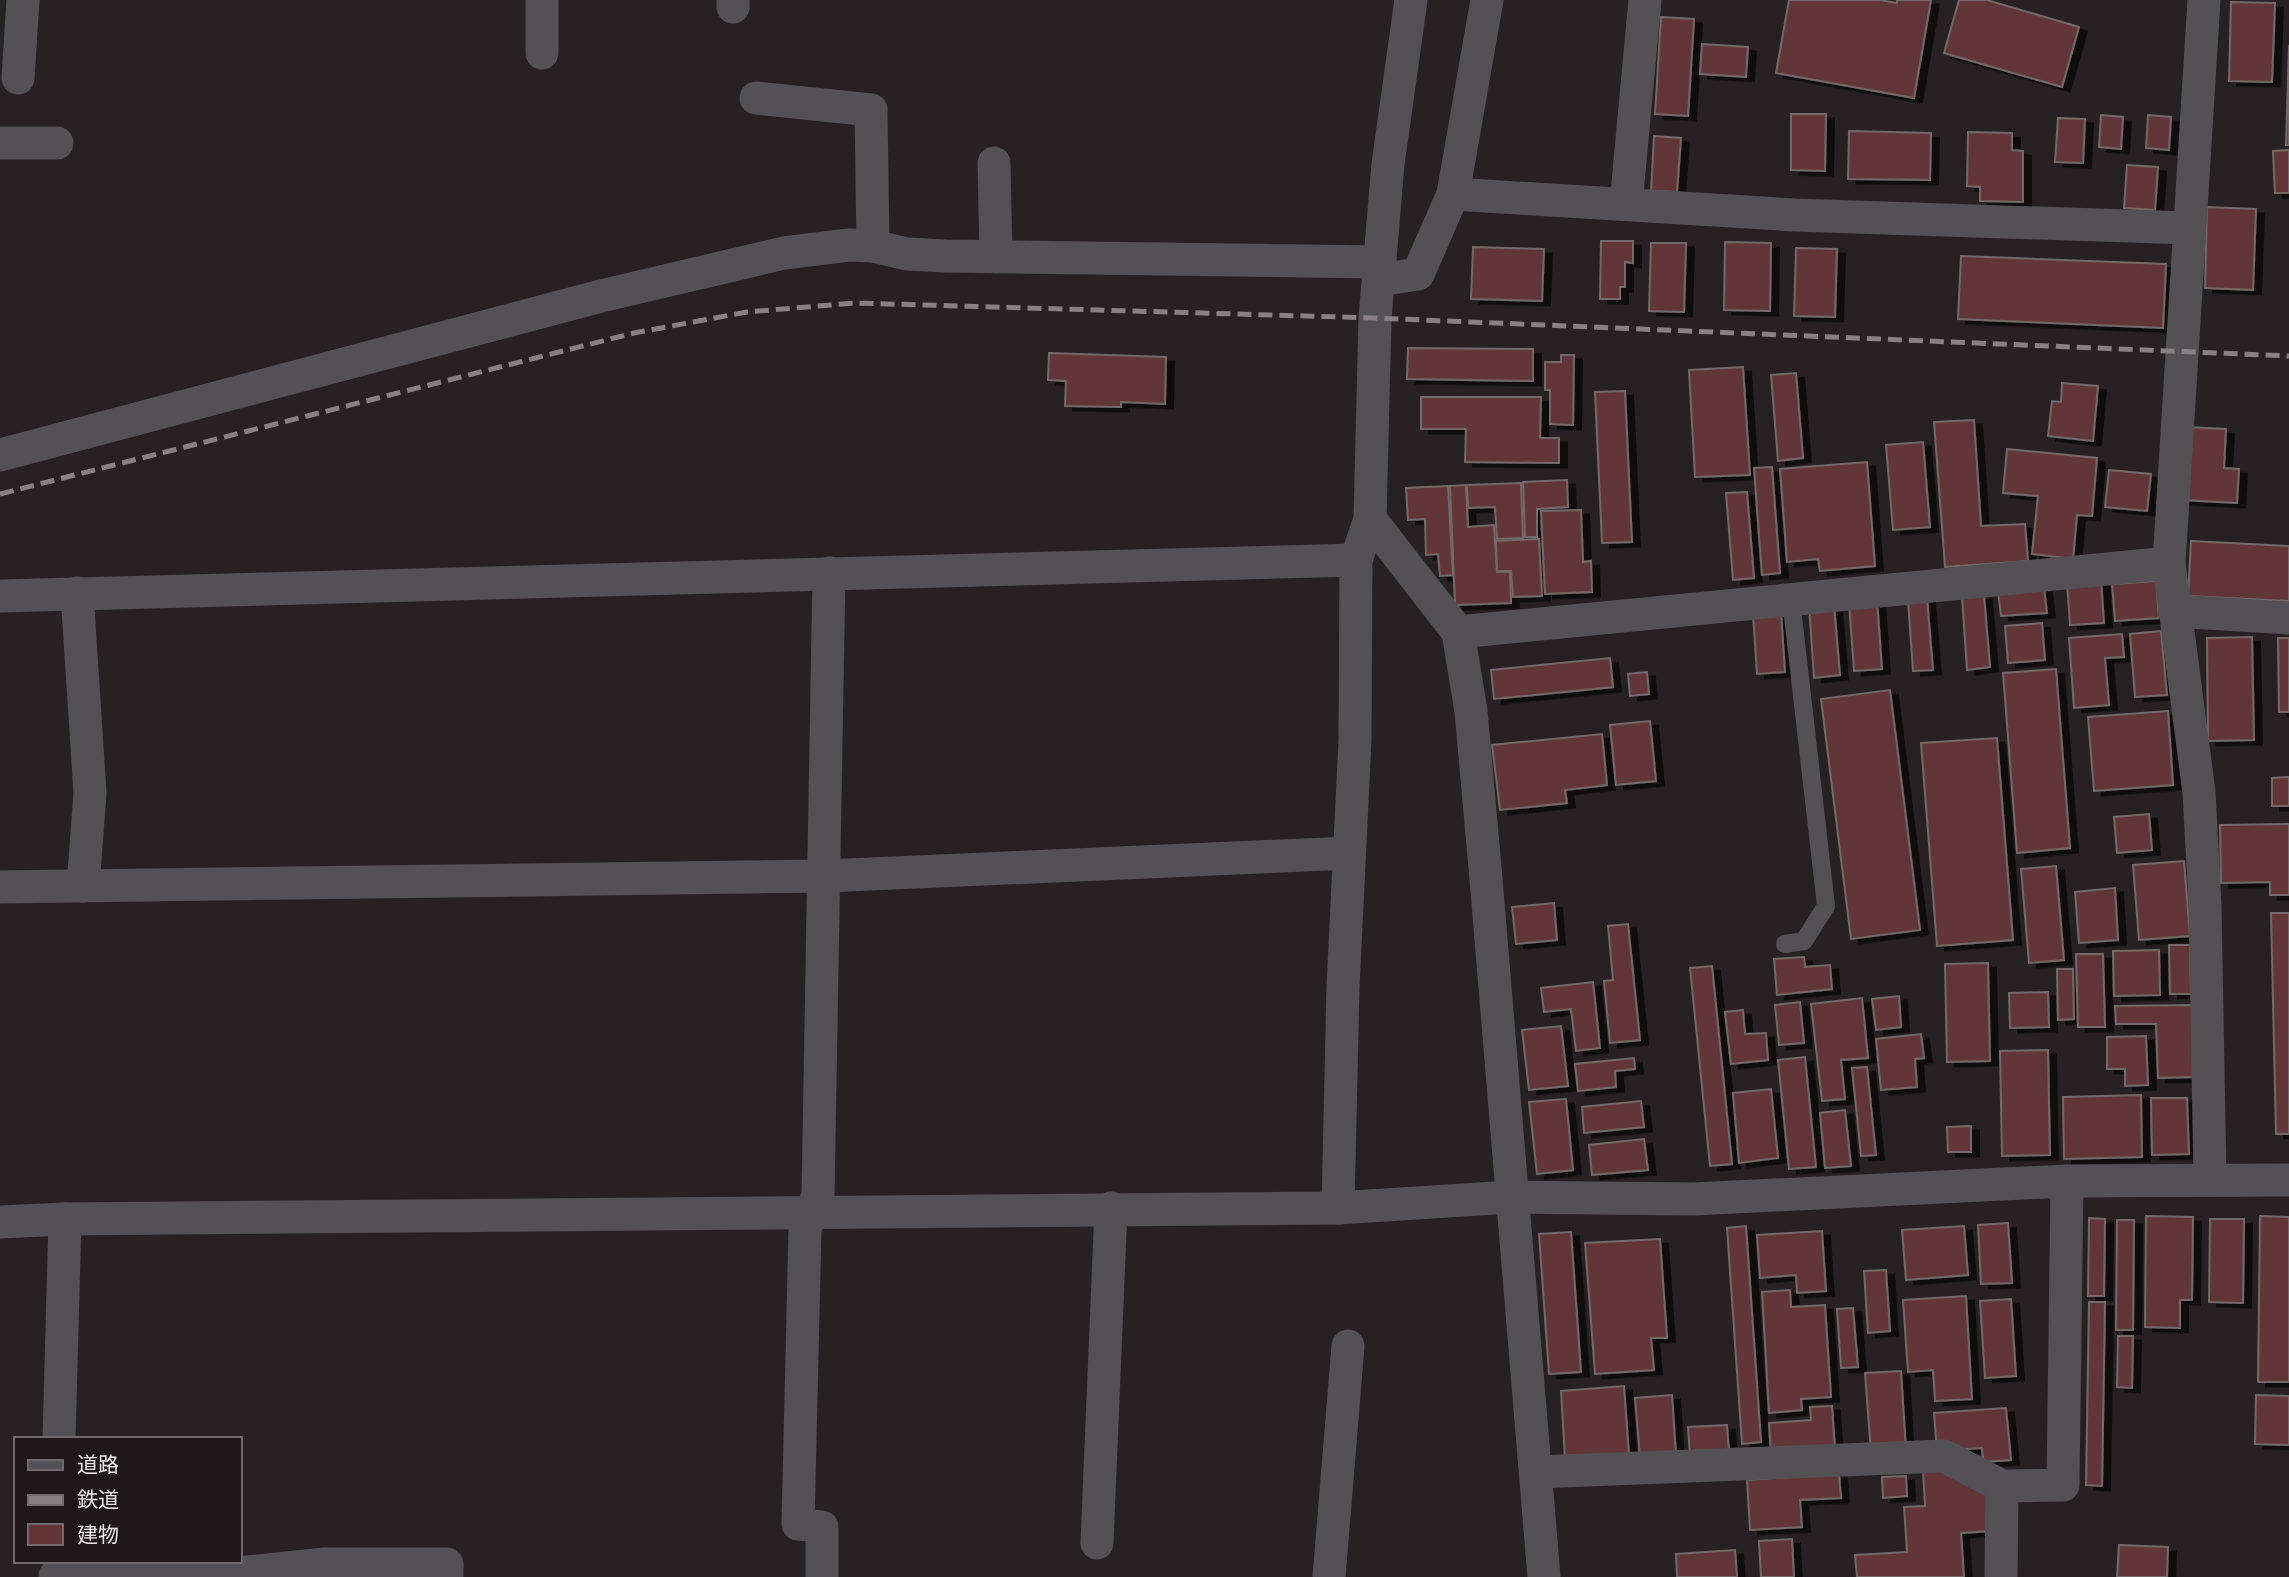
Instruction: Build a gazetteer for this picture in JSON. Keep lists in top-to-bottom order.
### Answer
{
  "legend": ["道路", "鉄道", "建物"]
}
